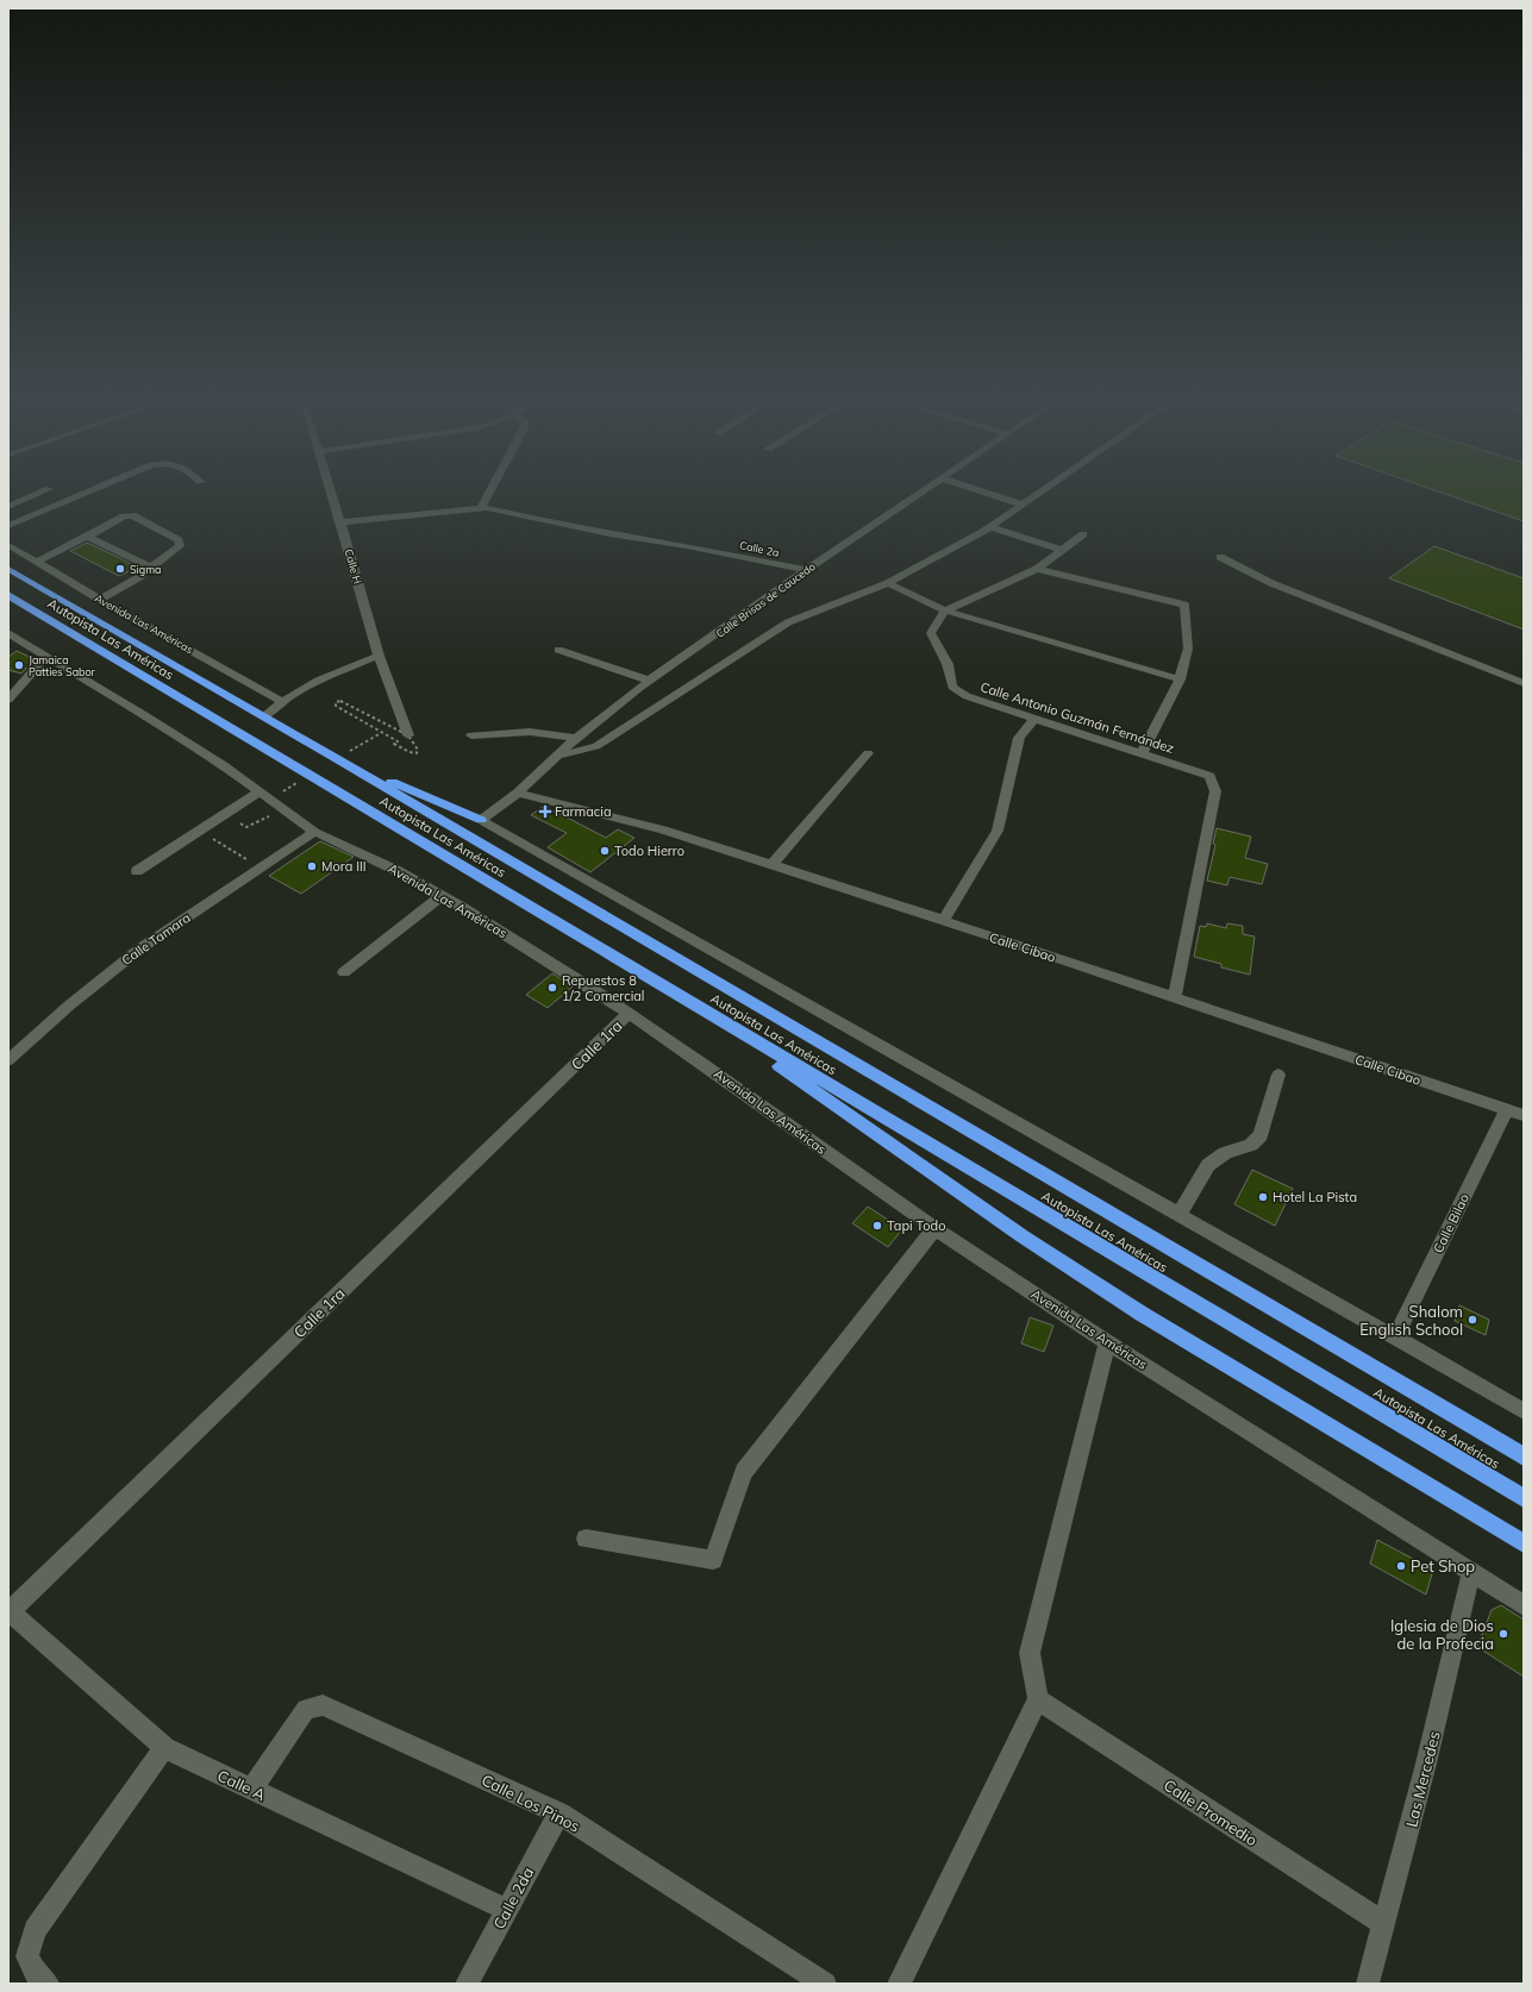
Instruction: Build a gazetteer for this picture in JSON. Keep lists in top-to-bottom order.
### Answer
{
  "streets": {
    "highway": ["Autopista Las Américas"],
    "street": [
      "Calle 2a",
      "Calle H",
      "Calle Brisas de Caucedo",
      "Avenida Las Américas",
      "Calle Antonio Guzmán Fernández",
      "Calle Tamara",
      "Calle Cibao",
      "Calle 1ra",
      "Calle Bilao",
      "Las Mercedes",
      "Calle A",
      "Calle Los Pinos",
      "Calle Promedio",
      "Calle 2da"
    ]
  },
  "crossings": [
    ["Calle 2a", "Calle H"],
    ["Calle 2a", "Calle Brisas de Caucedo"],
    ["Calle Brisas de Caucedo", "Calle Cibao"],
    ["Avenida Las Américas", "Calle Tamara"],
    ["Avenida Las Américas", "Calle 1ra"],
    ["Avenida Las Américas", "Las Mercedes"],
    ["Calle Antonio Guzmán Fernández", "Calle Cibao"],
    ["Calle Cibao", "Calle Bilao"],
    ["Calle 1ra", "Calle A"],
    ["Las Mercedes", "Calle Promedio"],
    ["Calle A", "Calle Los Pinos"],
    ["Calle A", "Calle 2da"],
    ["Calle Los Pinos", "Calle 2da"]
  ],
  "places": {
    "other": [
      "Sigma",
      "Jamaica Patties Sabor",
      "Todo Hierro",
      "Mora III",
      "Repuestos 8 1/2 Comercial",
      "Hotel La Pista",
      "Tapi Todo",
      "Shalom English School",
      "Pet Shop",
      "Iglesia de Dios de la Profecia"
    ],
    "health": ["Farmacia"]
  }
}
